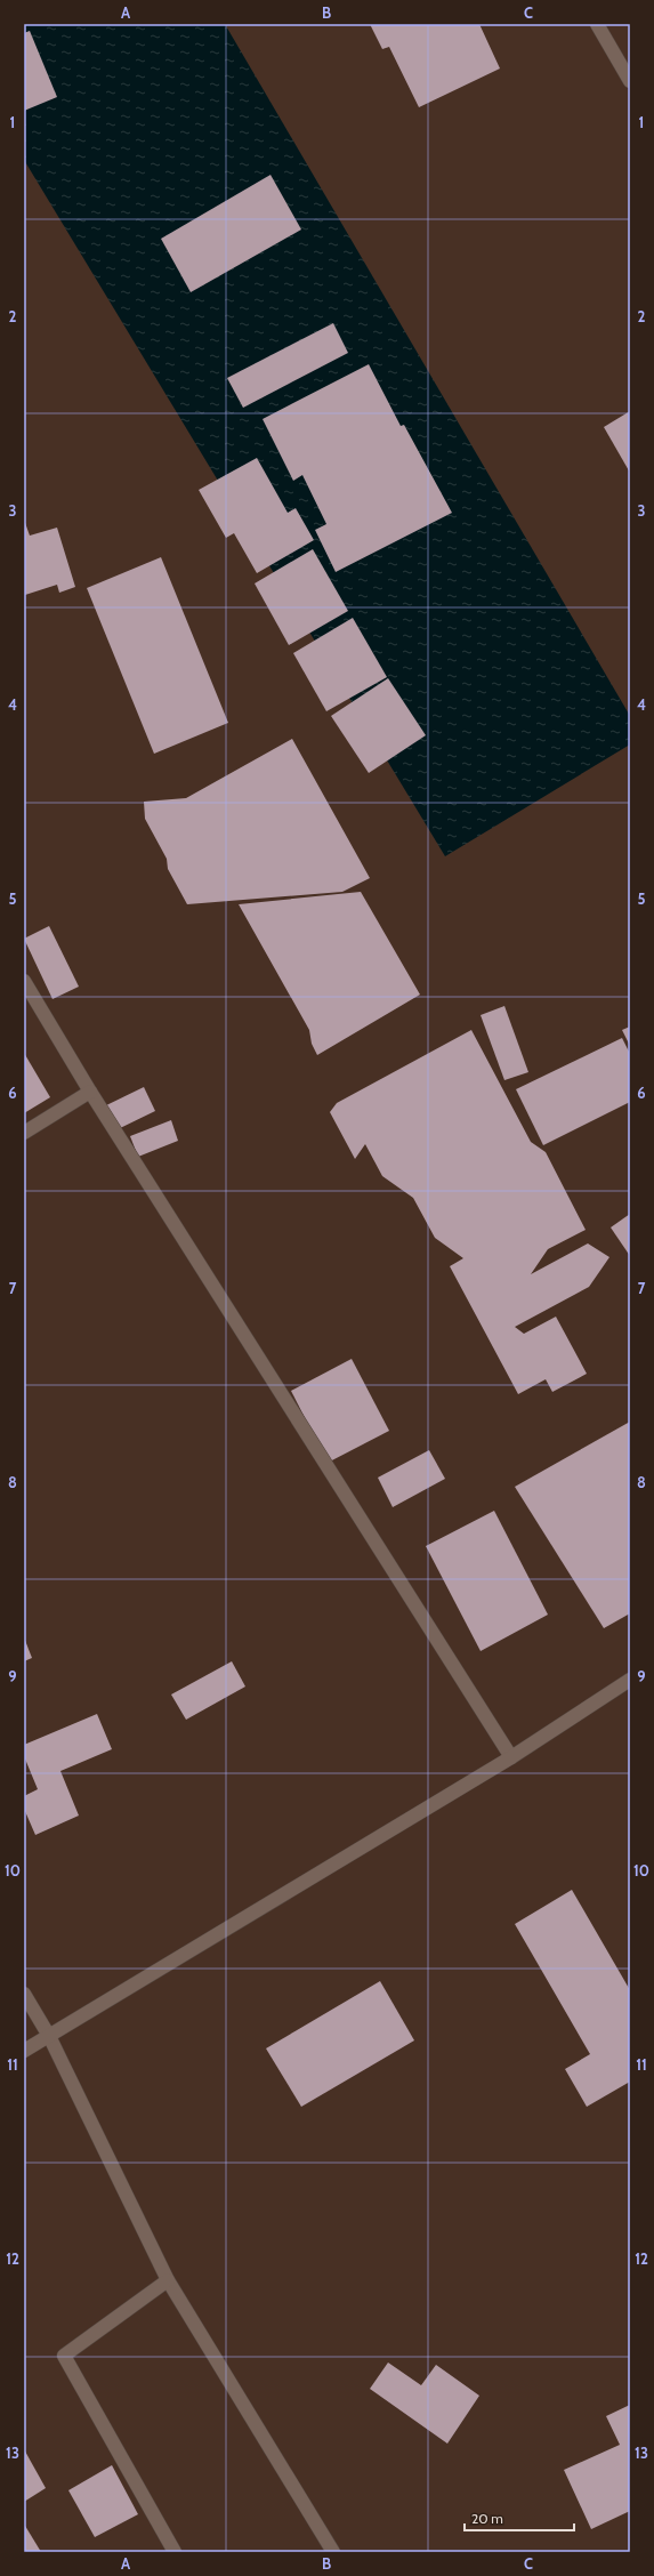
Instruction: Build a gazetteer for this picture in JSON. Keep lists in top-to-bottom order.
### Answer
{
  "scale_bar": "20 m",
  "grid": {
    "columns": ["A", "B", "C"],
    "rows": [
      "1",
      "2",
      "3",
      "4",
      "5",
      "6",
      "7",
      "8",
      "9",
      "10",
      "11",
      "12",
      "13"
    ]
  }
}
